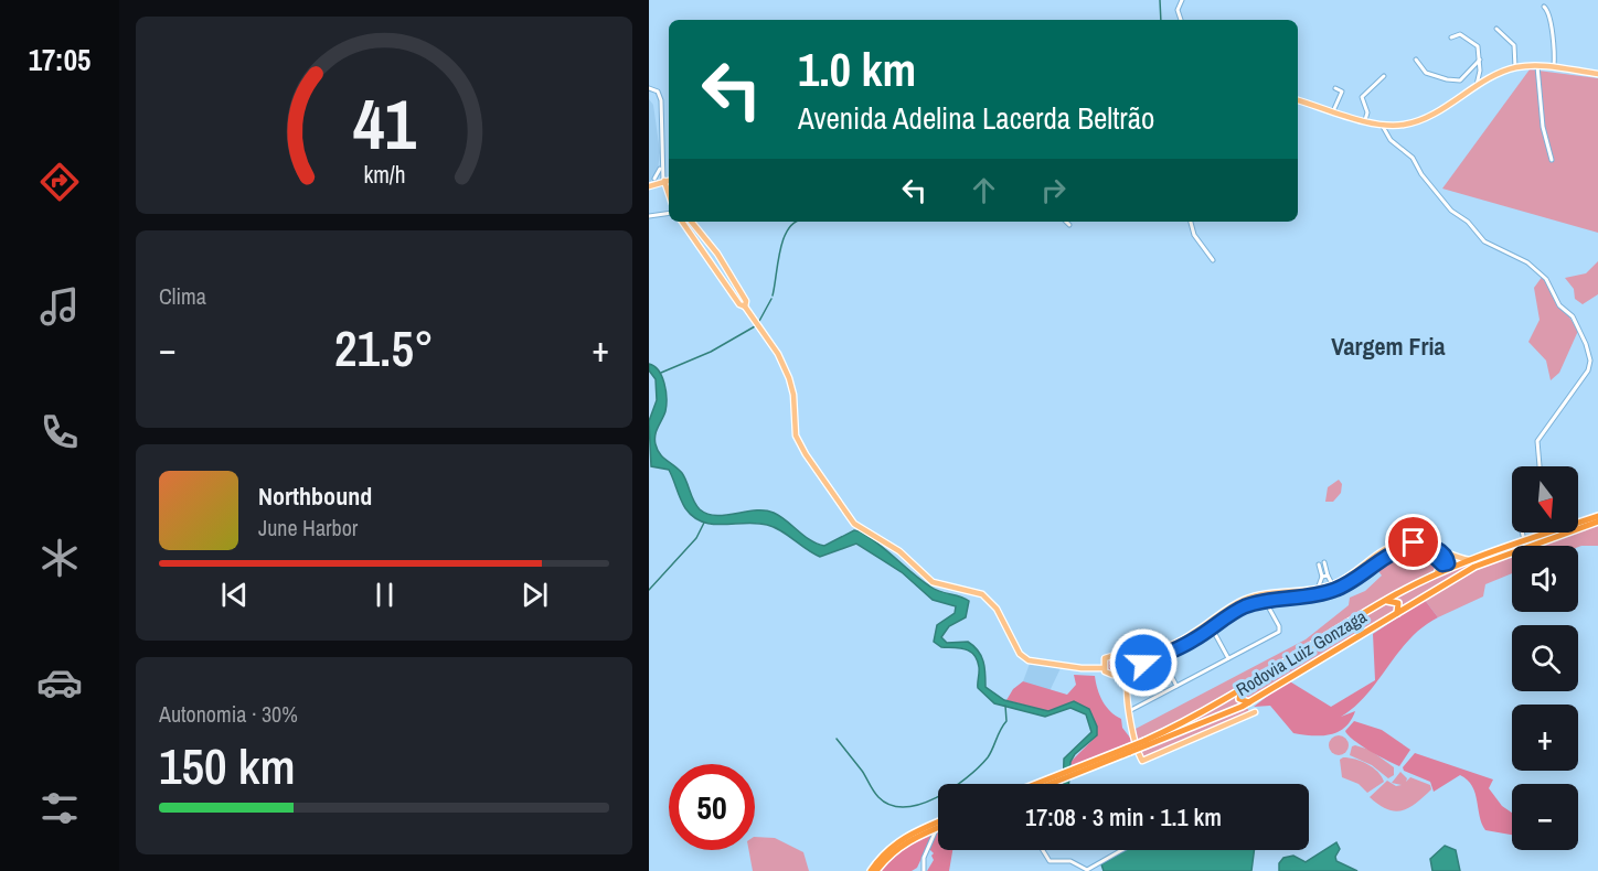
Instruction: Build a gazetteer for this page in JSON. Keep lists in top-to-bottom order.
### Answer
{
  "streets": {
    "highway": ["Rodovia Luiz Gonzaga"]
  },
  "districts": ["Vargem Fria"],
  "north": "bottom",
  "page": {
    "tabs": "17:05",
    "turn": ["1.0 km", "Avenida Adelina Lacerda Beltrão"],
    "tile": [
      "Clima",
      ["Autonomia · 30%", "150 km"]
    ],
    "heat": ["−", "21.5°", "+"],
    "map_buttons": ["+", "−"],
    "song": ["Northbound", "June Harbor"],
    "limit": "50",
    "trip": "17:08 · 3 min · 1.1 km",
    "gauge": ["41", "km/h"]
  }
}
